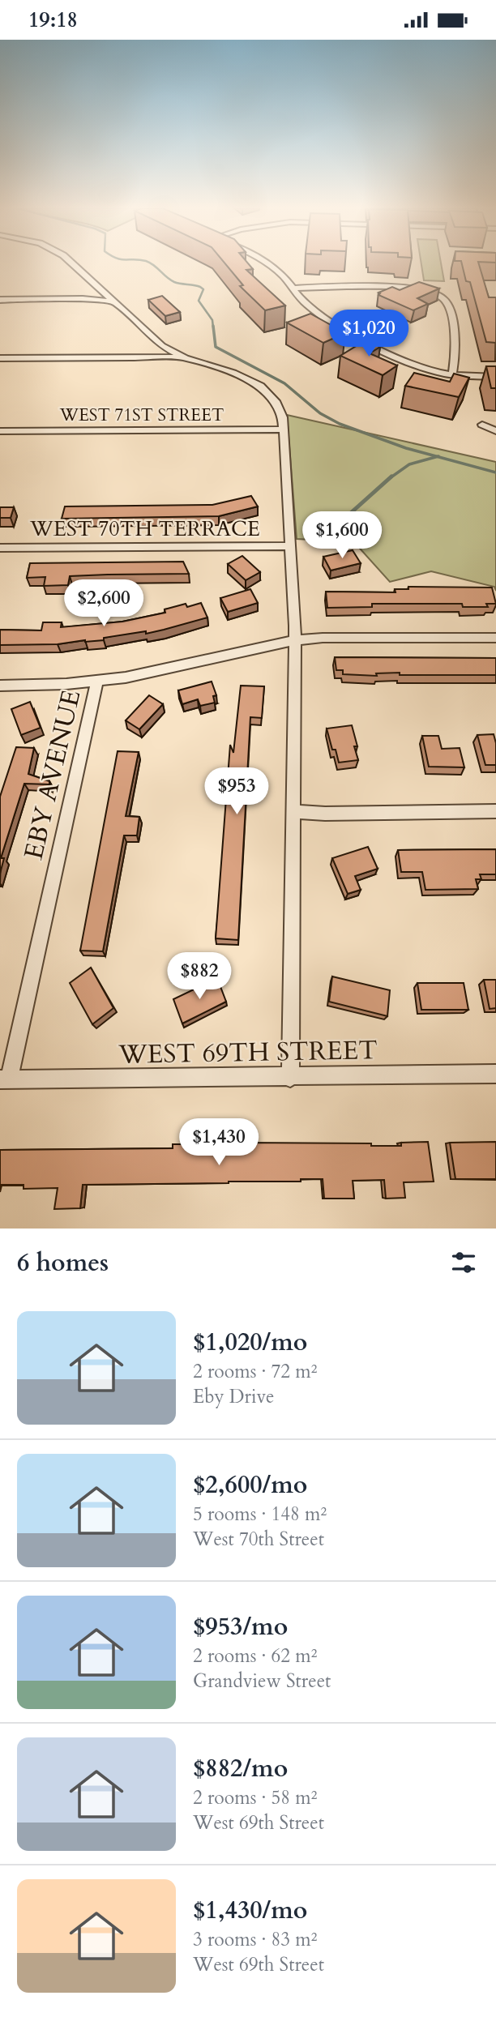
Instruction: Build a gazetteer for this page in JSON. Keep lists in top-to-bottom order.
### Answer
{
  "streets": {
    "street": [
      "WEST 71ST STREET",
      "WEST 70TH TERRACE",
      "EBY AVENUE",
      "WEST 69TH STREET"
    ]
  },
  "crossings": [
    ["EBY AVENUE", "WEST 69TH STREET"]
  ],
  "page": {
    "status": "19:18",
    "price": [
      "$1,020",
      "$1,600",
      "$2,600",
      "$953",
      "$882",
      "$1,430"
    ],
    "heading": "6 homes",
    "list": [
      {
        "name": "$1,020/mo",
        "note": "2 rooms · 72 m² · Eby Drive"
      },
      {
        "name": "$2,600/mo",
        "note": "5 rooms · 148 m² · West 70th Street"
      },
      {
        "name": "$953/mo",
        "note": "2 rooms · 62 m² · Grandview Street"
      },
      {
        "name": "$882/mo",
        "note": "2 rooms · 58 m² · West 69th Street"
      },
      {
        "name": "$1,430/mo",
        "note": "3 rooms · 83 m² · West 69th Street"
      }
    ]
  }
}
